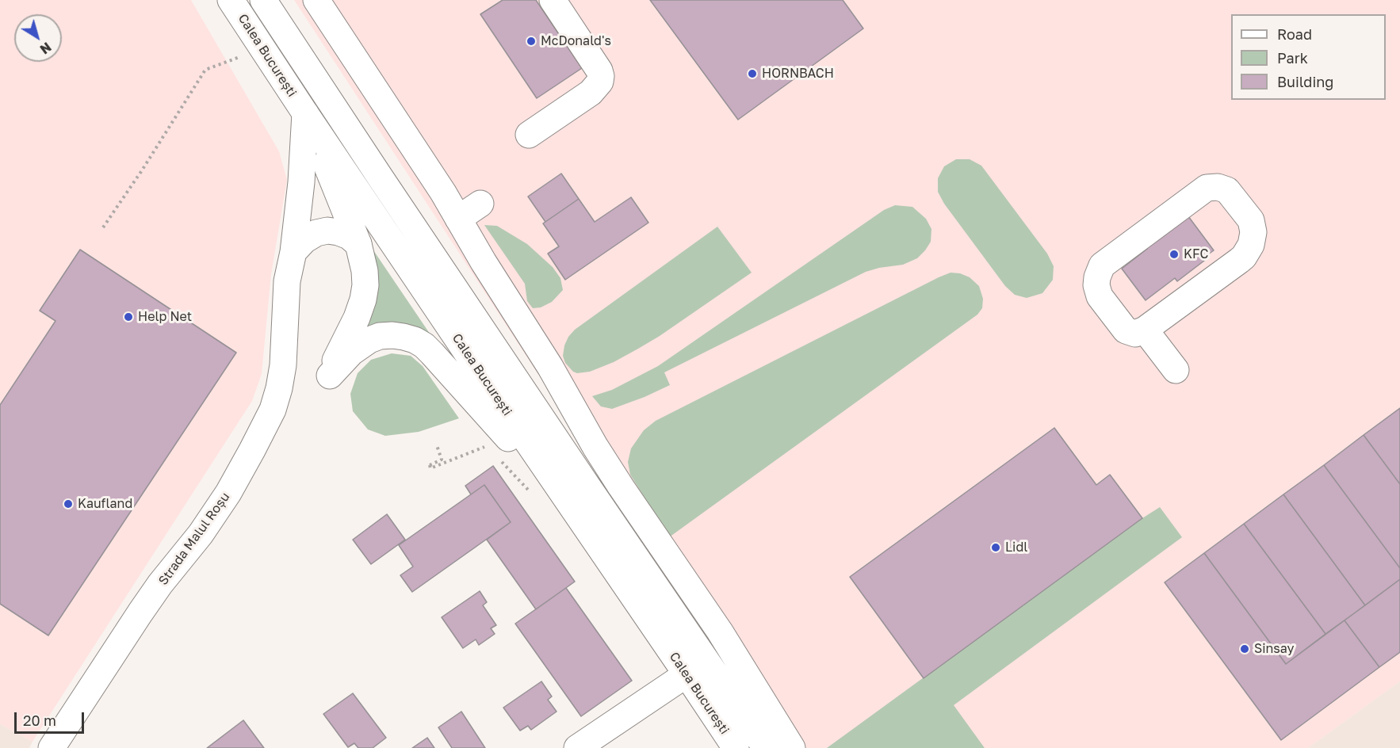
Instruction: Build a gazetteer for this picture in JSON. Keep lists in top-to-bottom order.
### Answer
{
  "streets": {
    "main road": ["Calea București", "Strada Malul Roșu"]
  },
  "crossings": [
    ["Calea București", "Strada Malul Roșu"]
  ],
  "places": [
    "McDonald's",
    "HORNBACH",
    "KFC",
    "Help Net",
    "Kaufland",
    "Lidl",
    "Sinsay"
  ],
  "legend": ["Road", "Park", "Building"],
  "scale_bar": "20 m",
  "north": "bottom right"
}
